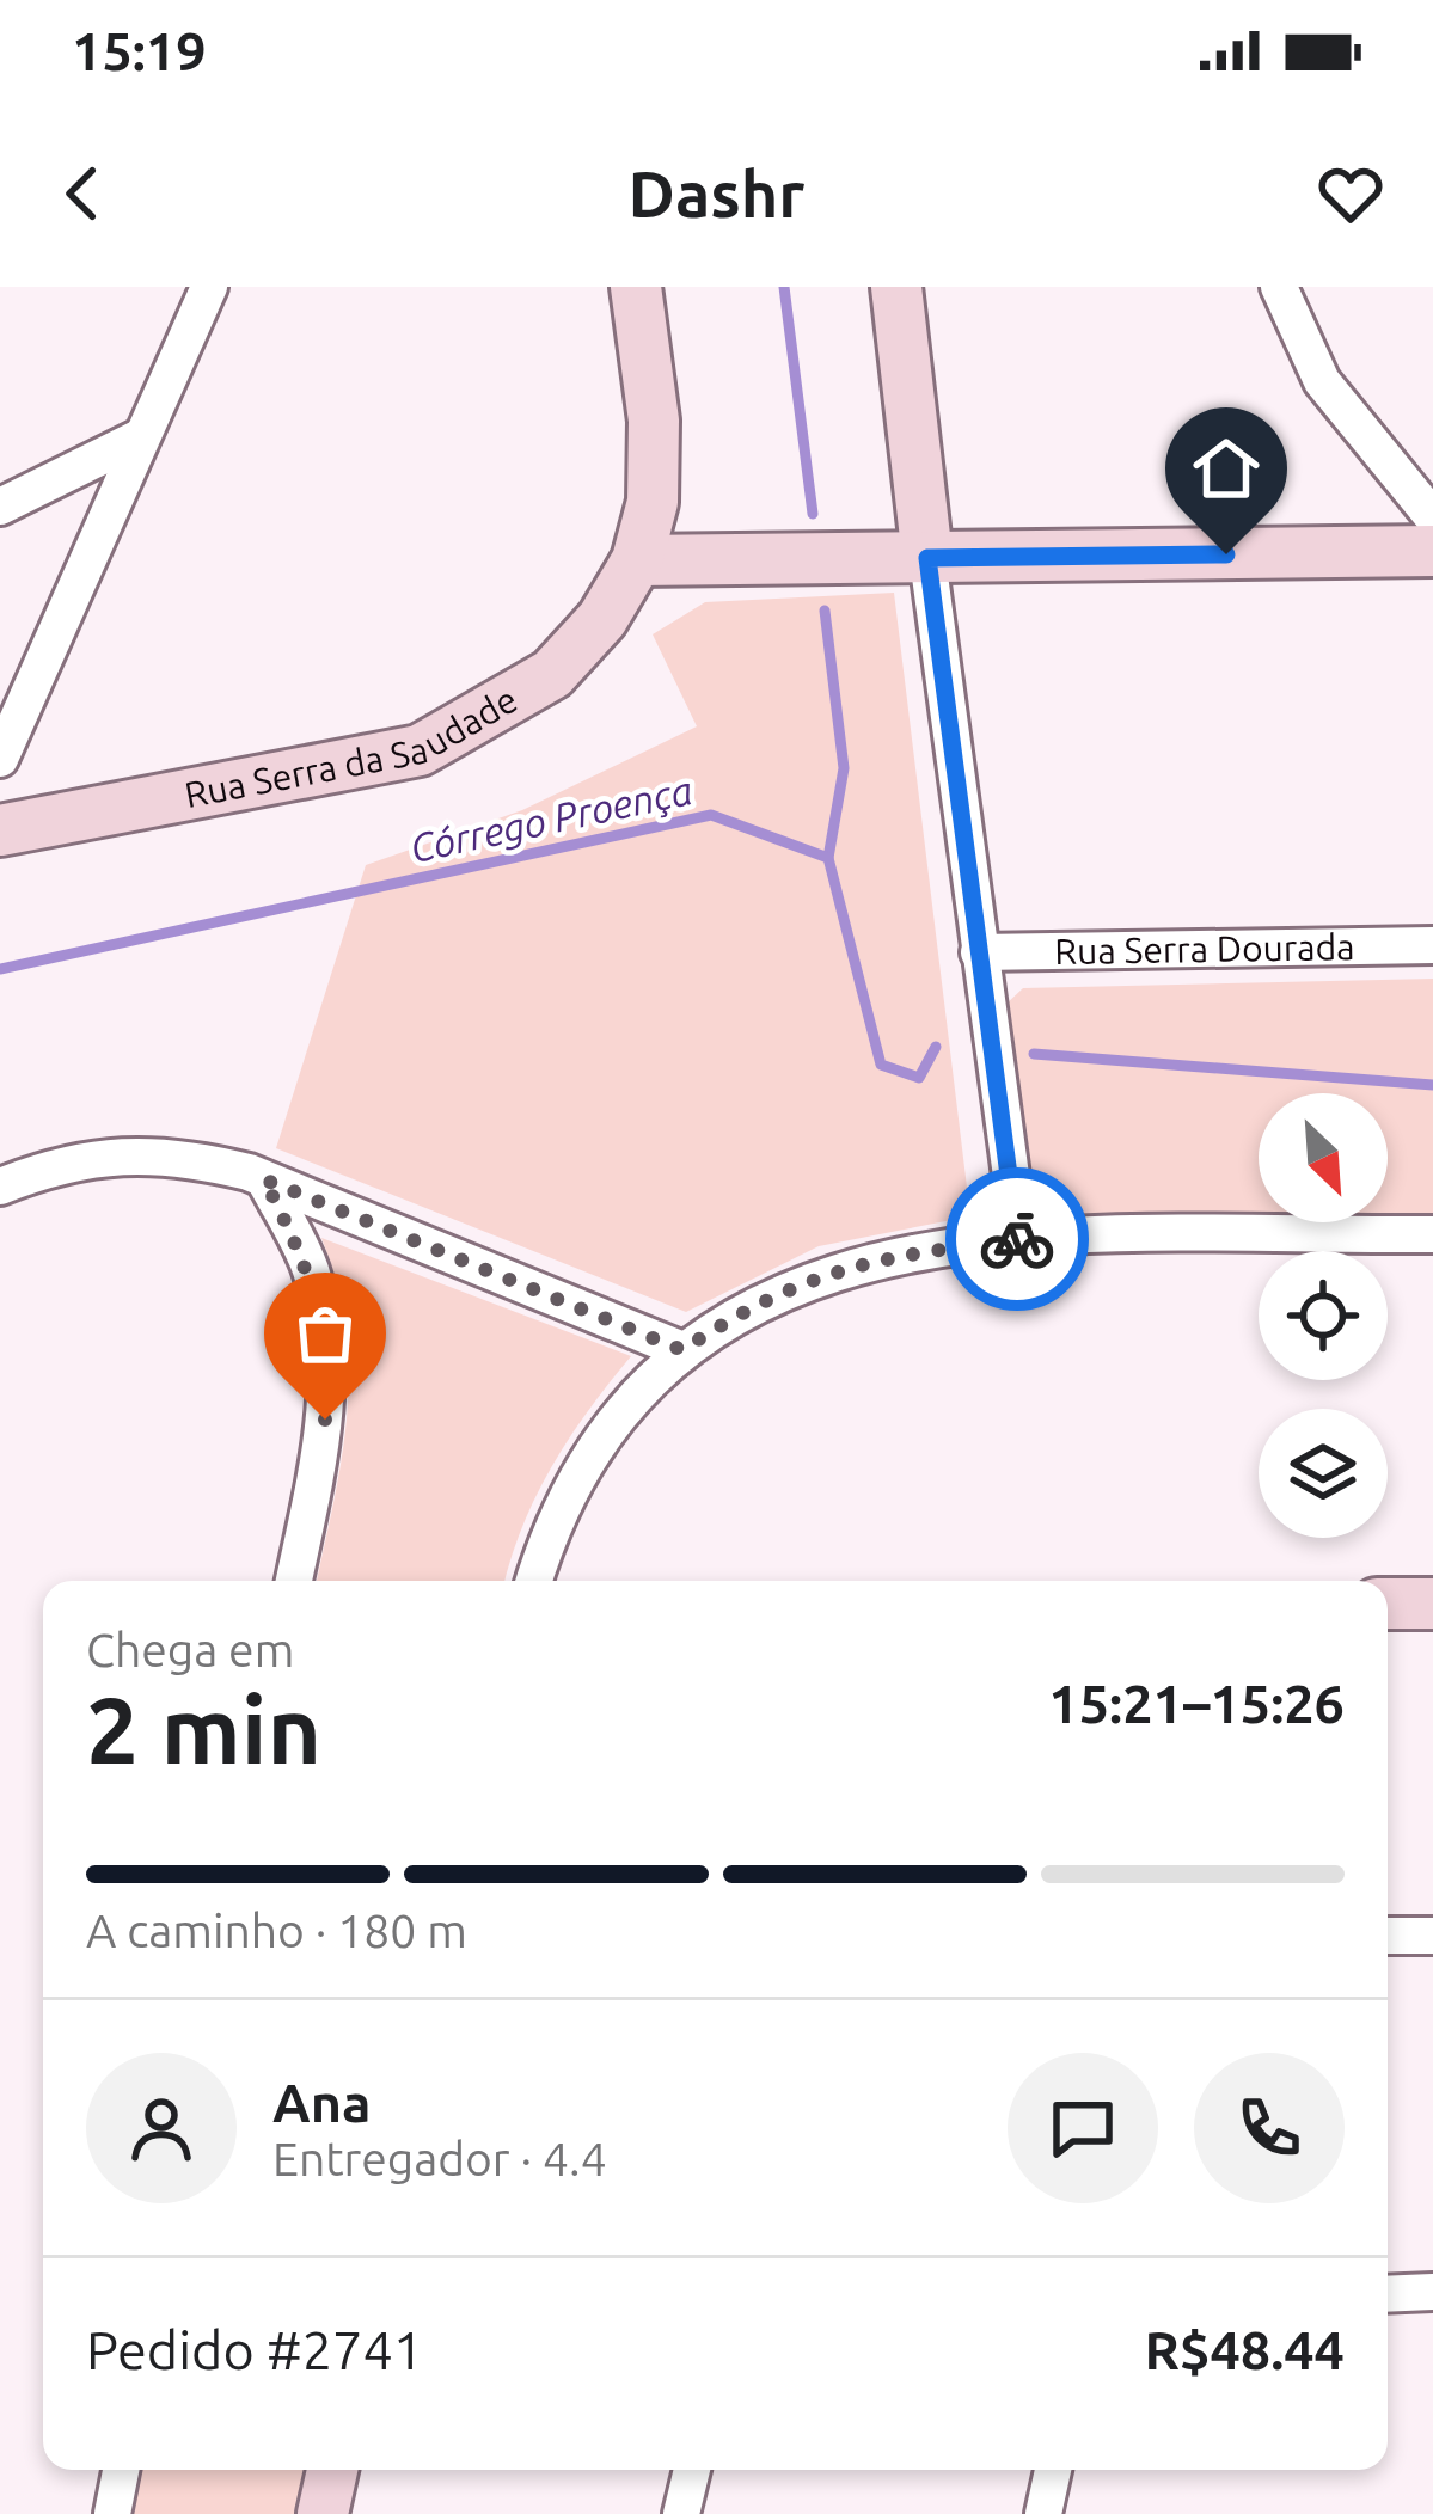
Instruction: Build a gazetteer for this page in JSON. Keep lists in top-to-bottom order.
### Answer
{
  "streets": {
    "street": ["Rua Serra da Saudade", "Rua Serra Dourada"]
  },
  "water": ["Córrego Proença"],
  "north": "bottom right",
  "page": {
    "status": "15:19",
    "header": "Dashr",
    "heading": ["2 min", "Chega em", "15:21–15:26"],
    "panel": [
      "Ana",
      "Entregador · 4.4",
      "Pedido #2741",
      "R$48.44"
    ],
    "bar": "A caminho · 180 m"
  }
}
